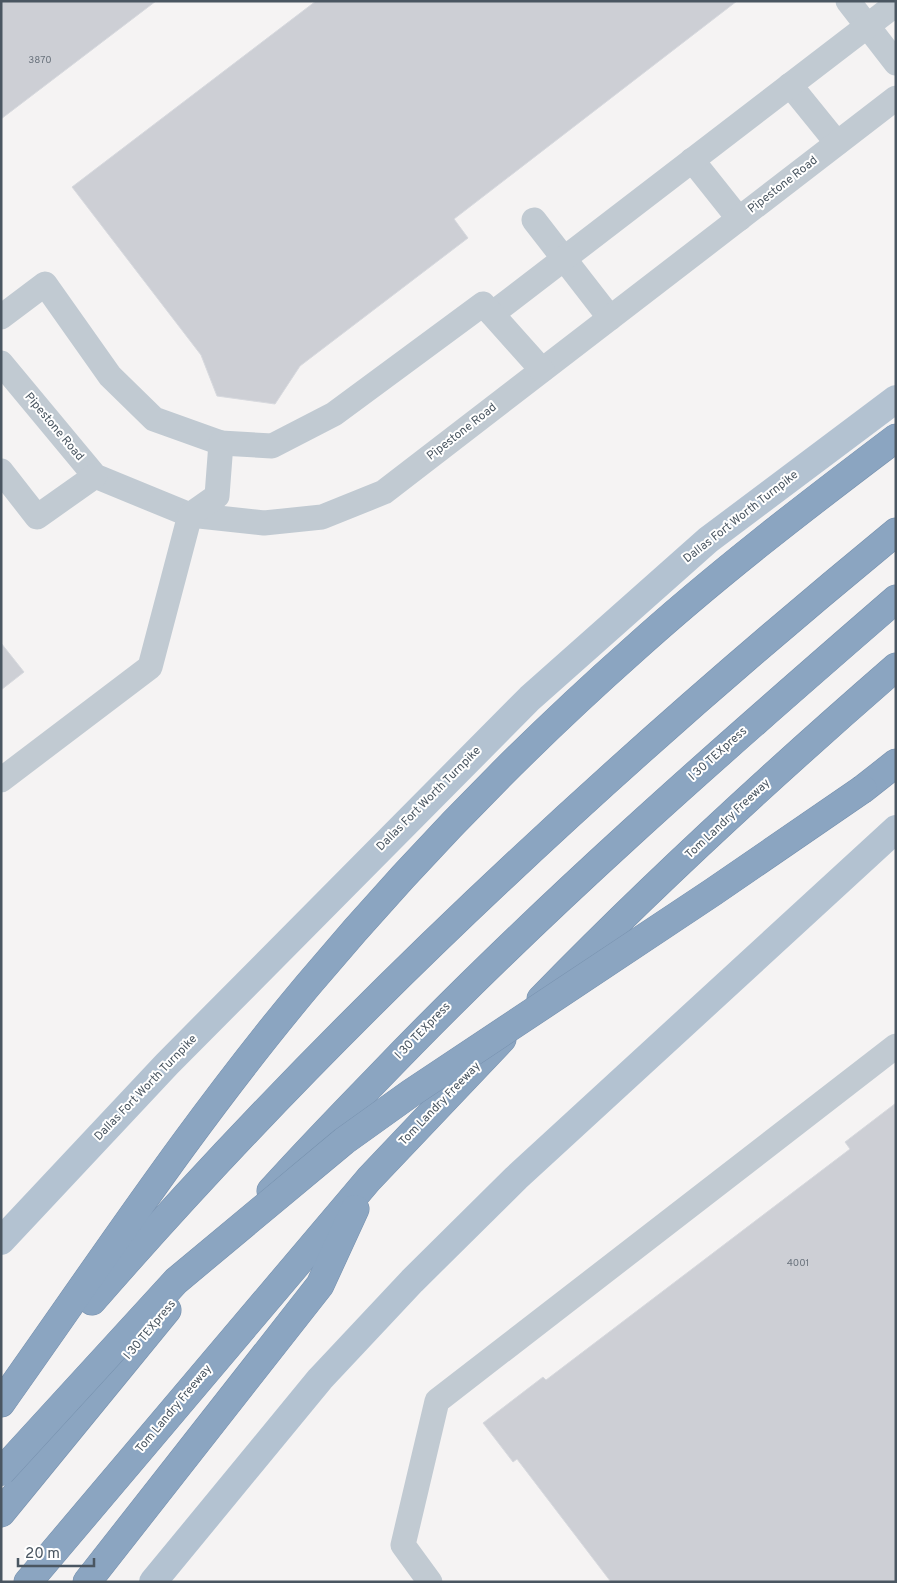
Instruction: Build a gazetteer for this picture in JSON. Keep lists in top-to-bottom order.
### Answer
{
  "streets": {
    "highway": ["I 30 TEXpress", "Tom Landry Freeway"],
    "main road": ["Dallas Fort Worth Turnpike"],
    "street": ["Pipestone Road"]
  },
  "house_numbers": ["3870", "4001"],
  "scale_bar": "20 m"
}
